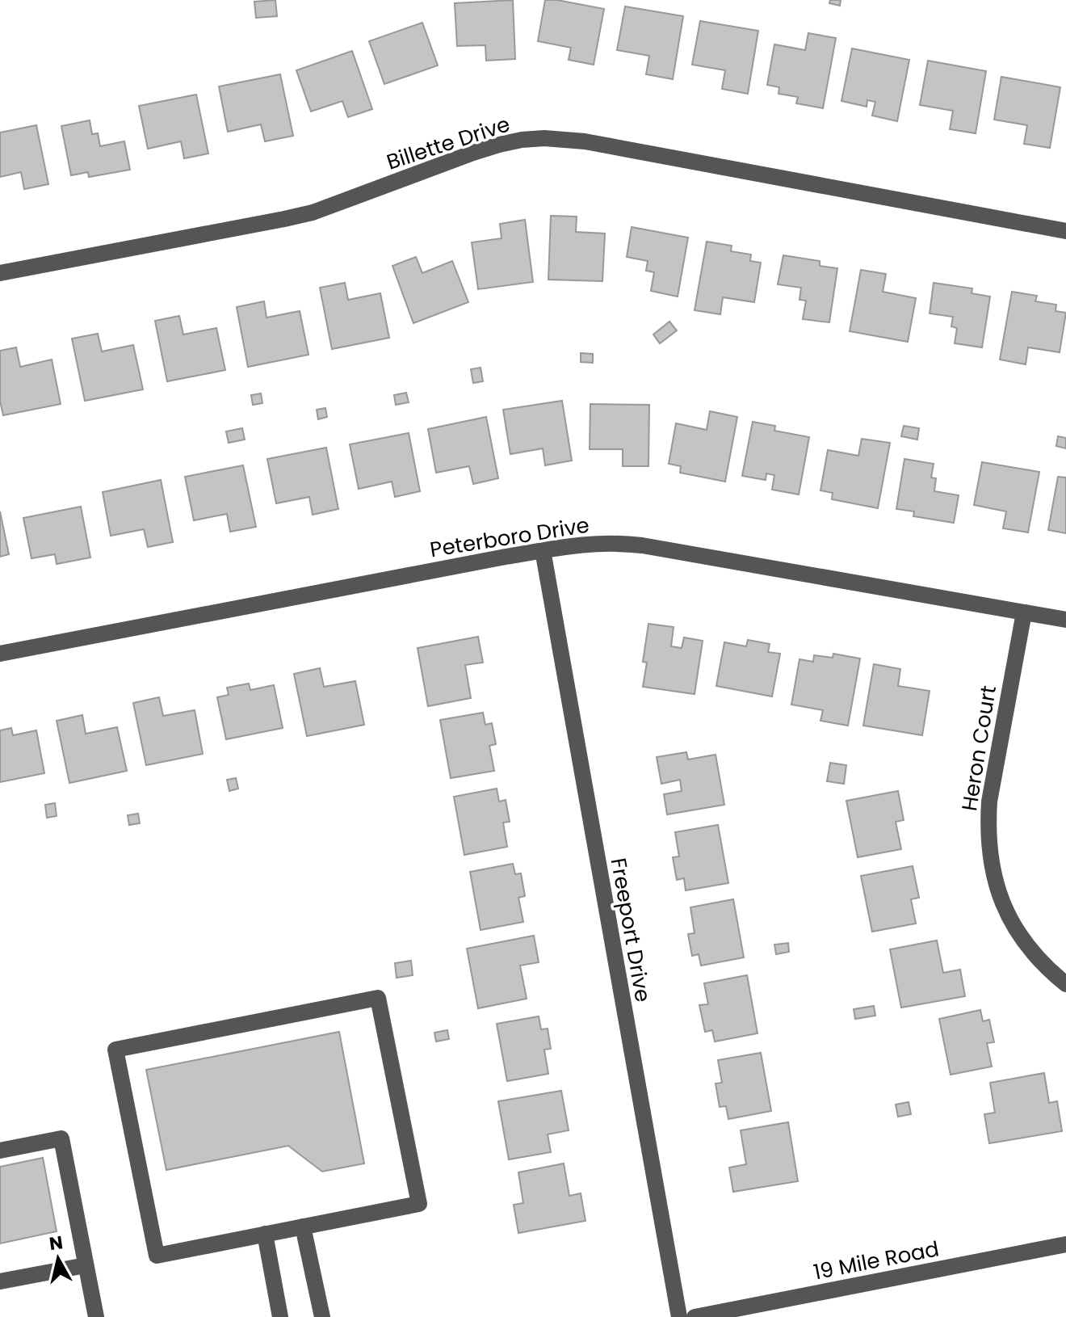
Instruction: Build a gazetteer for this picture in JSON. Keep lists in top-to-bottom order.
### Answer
{
  "streets": {
    "street": [
      "Billette Drive",
      "Peterboro Drive",
      "Heron Court",
      "Freeport Drive",
      "19 Mile Road"
    ]
  },
  "crossings": [
    ["Peterboro Drive", "Heron Court"],
    ["Peterboro Drive", "Freeport Drive"]
  ],
  "north": "top"
}
